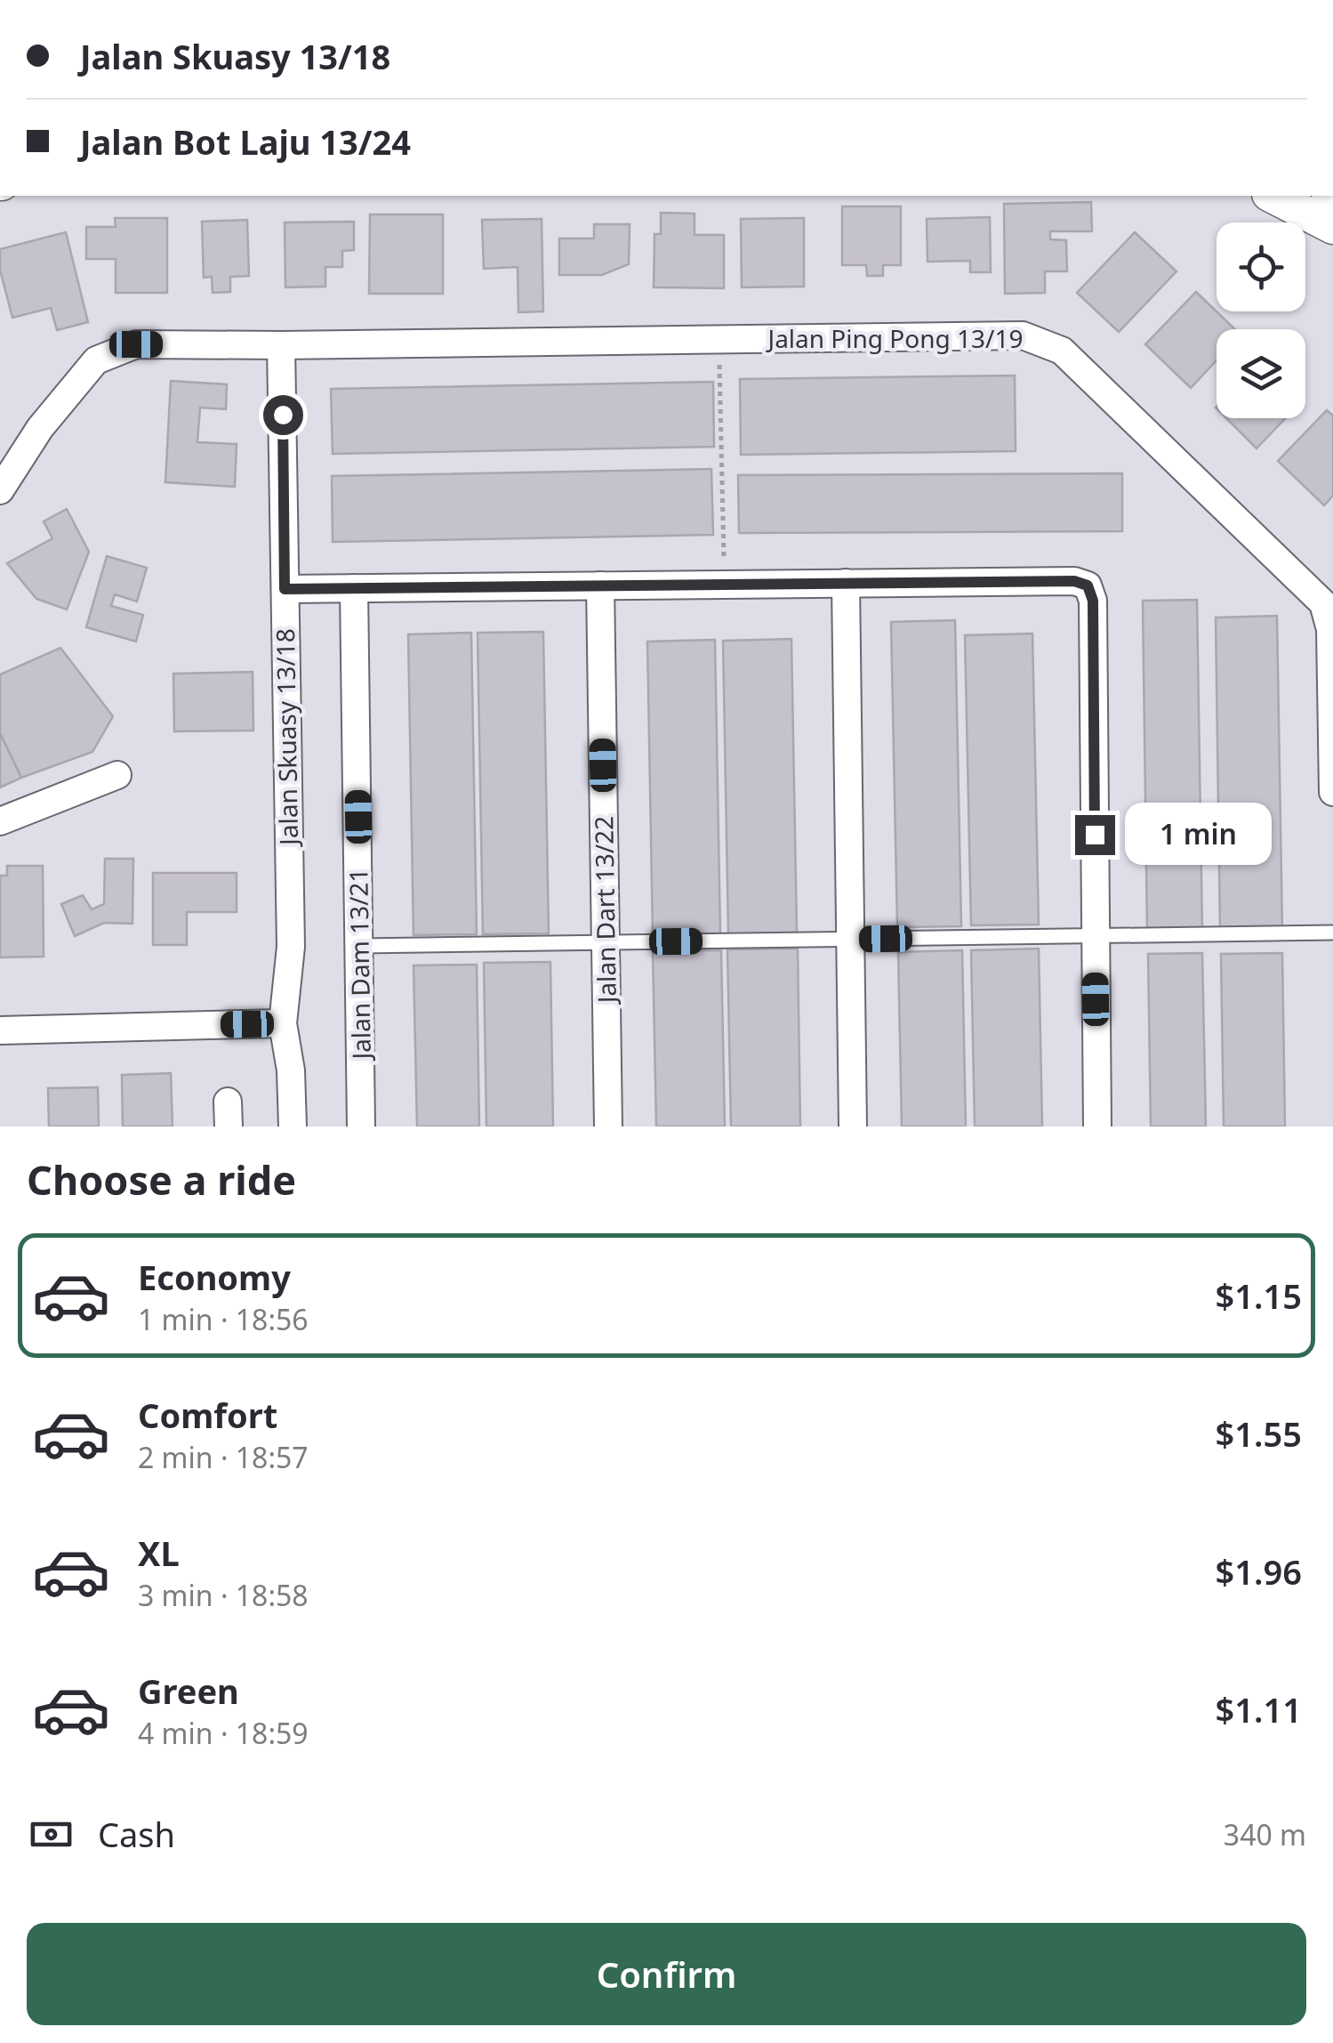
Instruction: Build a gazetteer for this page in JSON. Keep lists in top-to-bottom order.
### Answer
{
  "streets": {
    "street": [
      "Jalan Ping Pong 13/19",
      "Jalan Skuasy 13/18",
      "Jalan Dart 13/22",
      "Jalan Dam 13/21"
    ]
  },
  "crossings": [
    ["Jalan Ping Pong 13/19", "Jalan Skuasy 13/18"]
  ],
  "page": {
    "banner": ["Jalan Skuasy 13/18", "Jalan Bot Laju 13/24"],
    "bubble": "1 min",
    "heading": "Choose a ride",
    "list": [
      {
        "name": "Economy",
        "note": "1 min · 18:56",
        "value": "$1.15"
      },
      {
        "name": "Comfort",
        "note": "2 min · 18:57",
        "value": "$1.55"
      },
      {
        "name": "XL",
        "note": "3 min · 18:58",
        "value": "$1.96"
      },
      {
        "name": "Green",
        "note": "4 min · 18:59",
        "value": "$1.11"
      }
    ],
    "pay": ["Cash", "340 m"],
    "buttons": "Confirm"
  }
}
